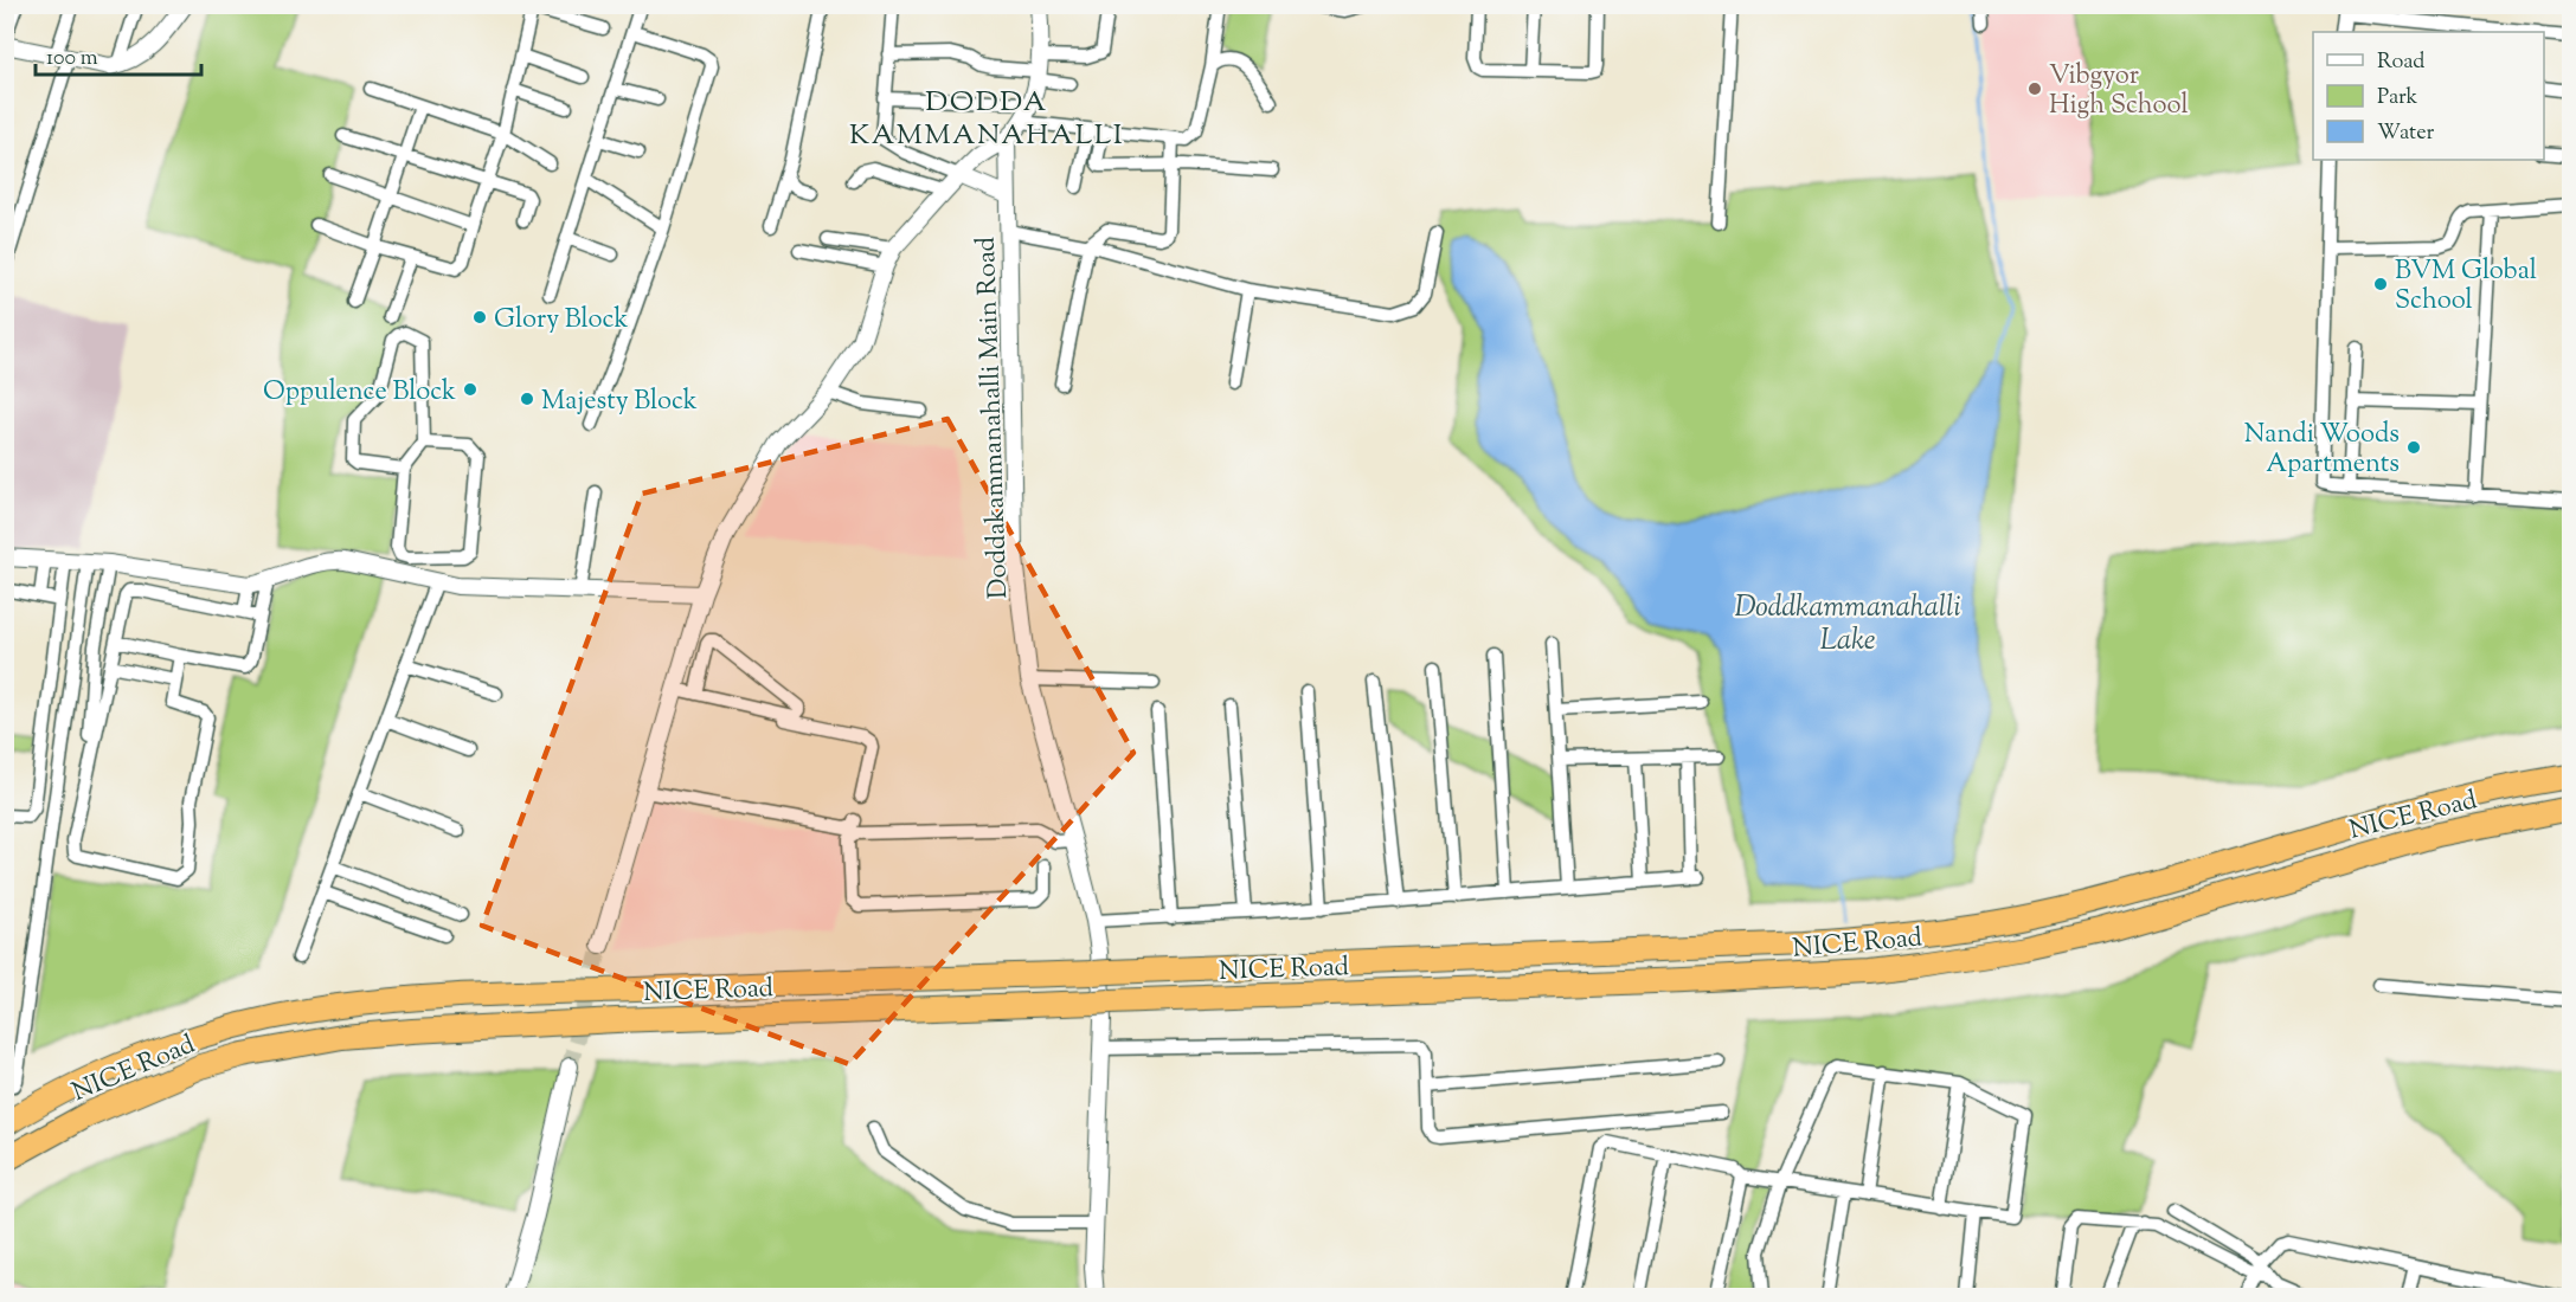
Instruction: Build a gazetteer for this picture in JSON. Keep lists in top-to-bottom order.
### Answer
{
  "streets": {
    "highway": ["NICE Road"],
    "street": ["Doddakammanahalli Main Road"]
  },
  "districts": ["DODDA KAMMANAHALLI"],
  "water": ["Doddkammanahalli Lake"],
  "places": [
    "Vibgyor High School",
    "BVM Global School",
    "Glory Block",
    "Oppulence Block",
    "Majesty Block",
    "Nandi Woods Apartments"
  ],
  "legend": ["Road", "Park", "Water"],
  "scale_bar": "100 m"
}
